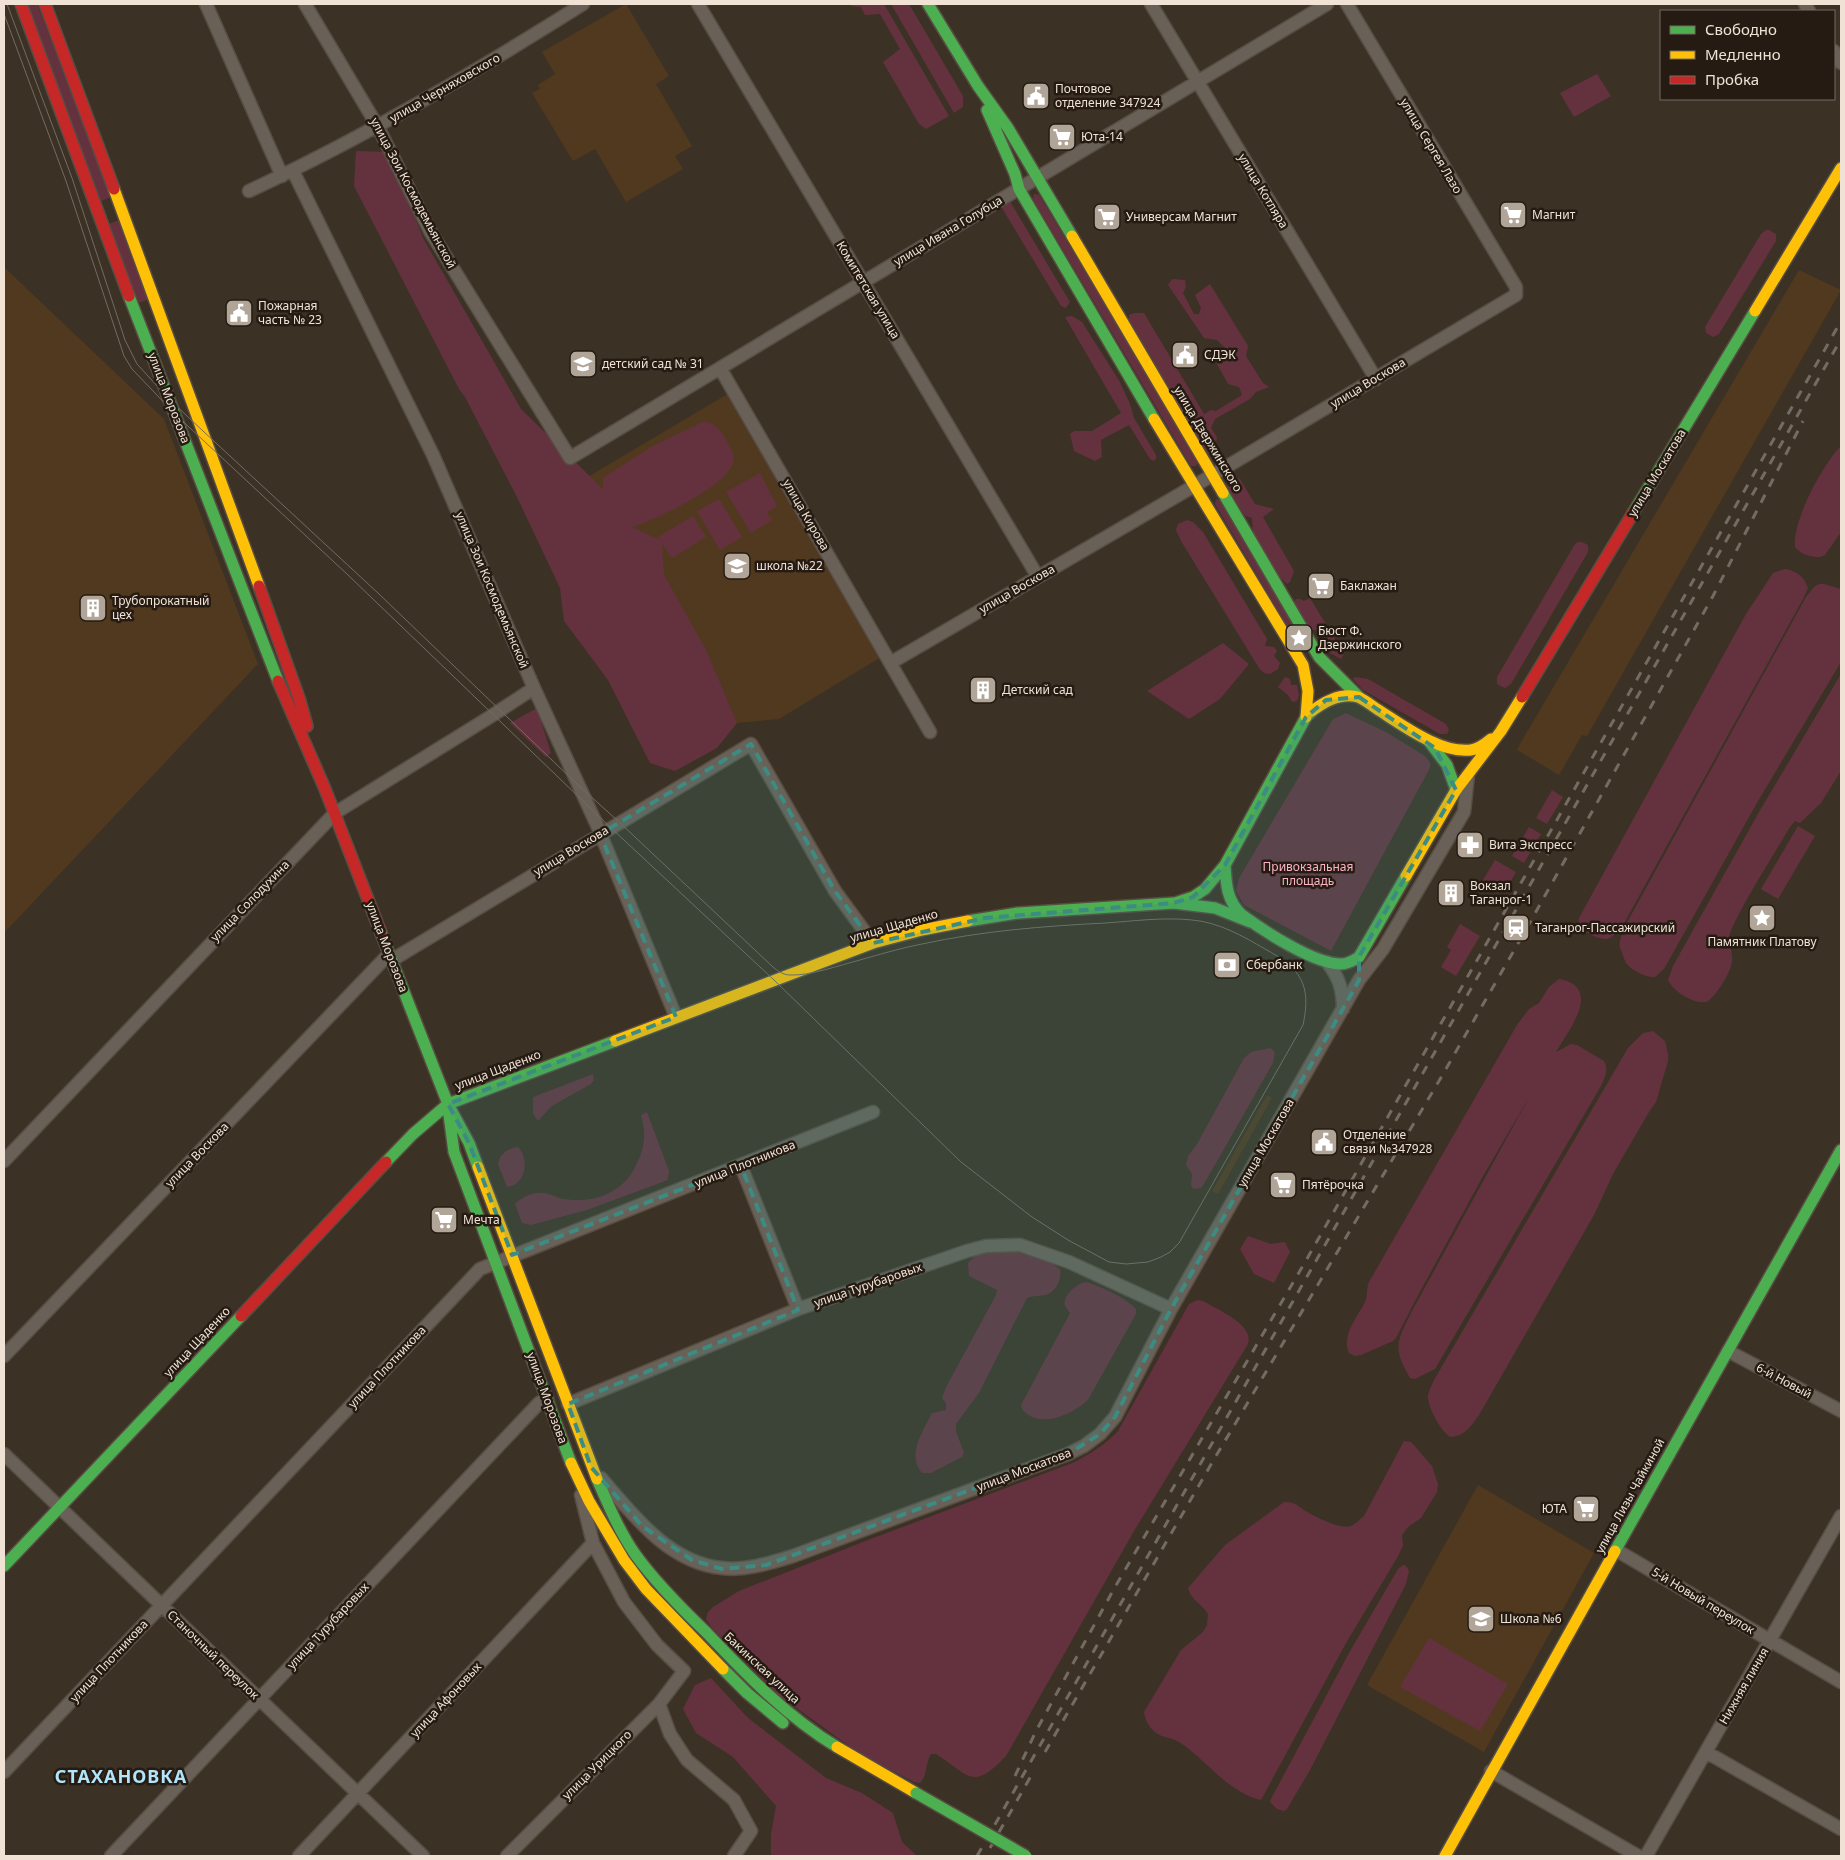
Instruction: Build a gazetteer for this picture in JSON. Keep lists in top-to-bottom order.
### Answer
{
  "streets": {
    "main road": [
      "улица Морозова",
      "улица Дзержинского",
      "улица Москатова",
      "улица Щаденко",
      "улица Лизы Чайкиной",
      "Бакинская улица"
    ],
    "street": [
      "улица Черняховского",
      "улица Сергея Лазо",
      "улица Котляра",
      "улица Зои Космодемьянской",
      "улица Ивана Голубца",
      "Комитетская улица",
      "улица Воскова",
      "улица Кирова",
      "улица Солодухина",
      "улица Плотникова",
      "улица Турубаровых",
      "6-й Новый",
      "5-й Новый переулок",
      "Станочный переулок",
      "Нижняя линия",
      "улица Афоновых",
      "улица Урицкого"
    ]
  },
  "crossings": [
    ["улица Черняховского", "улица Зои Космодемьянской"],
    ["улица Сергея Лазо", "улица Воскова"],
    ["улица Котляра", "улица Ивана Голубца"],
    ["улица Котляра", "улица Воскова"],
    ["улица Зои Космодемьянской", "улица Ивана Голубца"],
    ["улица Зои Космодемьянской", "улица Воскова"],
    ["улица Зои Космодемьянской", "улица Солодухина"],
    ["улица Зои Космодемьянской", "улица Щаденко"],
    ["улица Ивана Голубца", "Комитетская улица"],
    ["улица Ивана Голубца", "улица Дзержинского"],
    ["улица Ивана Голубца", "улица Кирова"],
    ["Комитетская улица", "улица Воскова"],
    ["улица Воскова", "улица Морозова"],
    ["улица Воскова", "улица Дзержинского"],
    ["улица Воскова", "улица Кирова"],
    ["улица Воскова", "улица Щаденко"],
    ["улица Морозова", "улица Москатова"],
    ["улица Морозова", "улица Солодухина"],
    ["улица Морозова", "улица Щаденко"],
    ["улица Морозова", "улица Плотникова"],
    ["улица Морозова", "улица Турубаровых"],
    ["улица Морозова", "Бакинская улица"],
    ["улица Морозова", "улица Афоновых"],
    ["улица Морозова", "улица Урицкого"],
    ["улица Москатова", "улица Турубаровых"],
    ["улица Москатова", "Бакинская улица"],
    ["улица Щаденко", "Станочный переулок"],
    ["улица Плотникова", "Станочный переулок"],
    ["улица Турубаровых", "Станочный переулок"],
    ["6-й Новый", "улица Лизы Чайкиной"],
    ["улица Лизы Чайкиной", "5-й Новый переулок"],
    ["5-й Новый переулок", "Нижняя линия"],
    ["Станочный переулок", "улица Афоновых"]
  ],
  "districts": ["СТАХАНОВКА"],
  "parks": ["Привокзальная площадь"],
  "places": {
    "public building": [
      "Почтовое отделение 347924",
      "Пожарная часть № 23",
      "СДЭК",
      "Отделение связи №347928"
    ],
    "supermarket": [
      "Юта-14",
      "Магнит",
      "Универсам Магнит",
      "Баклажан",
      "Пятёрочка",
      "Мечта",
      "ЮТА"
    ],
    "school or university": ["детский сад № 31", "школа №22", "Школа №6"],
    "building": ["Трубопрокатный цех", "Детский сад", "Вокзал Таганрог-1"],
    "place": ["Бюст Ф. Дзержинского", "Памятник Платову"],
    "pharmacy": ["Вита Экспресс"],
    "station": ["Таганрог-Пассажирский"],
    "bank": ["Сбербанк"]
  },
  "legend": ["Свободно", "Медленно", "Пробка"]
}
